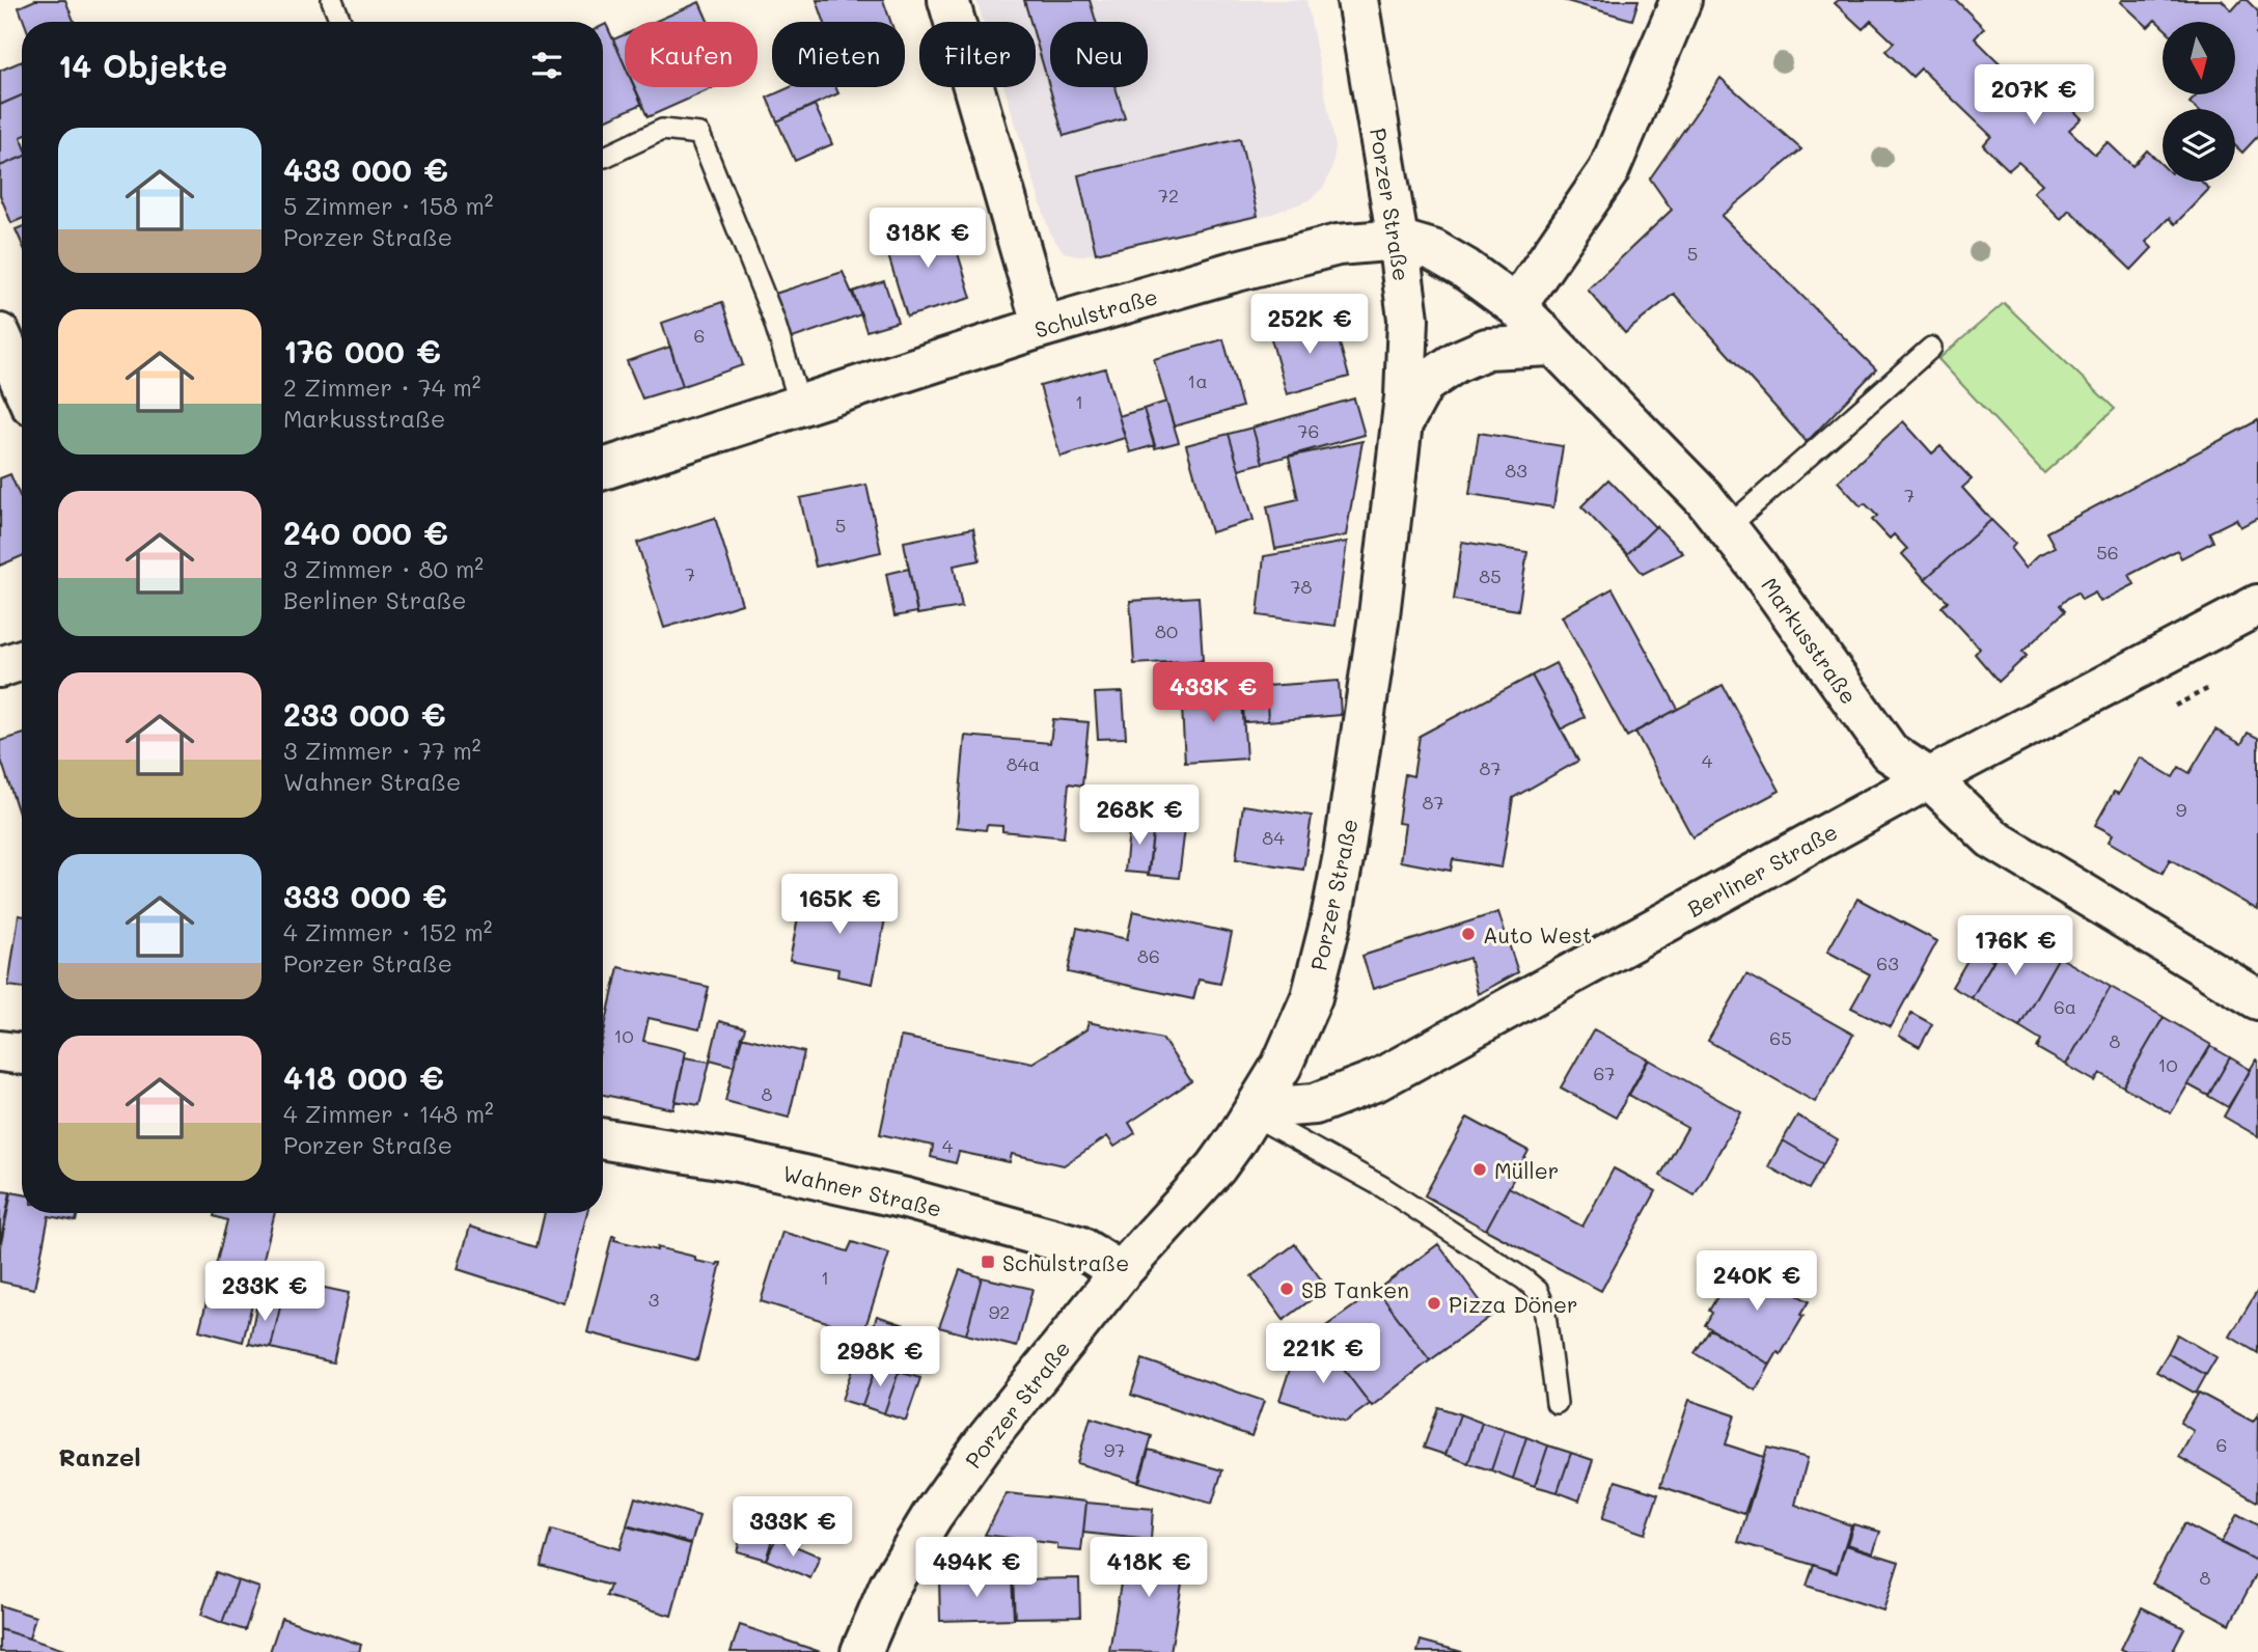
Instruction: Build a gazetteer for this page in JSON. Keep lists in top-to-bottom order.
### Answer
{
  "streets": {
    "street": [
      "Porzer Straße",
      "Schulstraße",
      "Markusstraße",
      "Berliner Straße",
      "Wahner Straße"
    ]
  },
  "crossings": [
    ["Porzer Straße", "Schulstraße"],
    ["Porzer Straße", "Markusstraße"],
    ["Porzer Straße", "Berliner Straße"],
    ["Porzer Straße", "Wahner Straße"],
    ["Schulstraße", "Markusstraße"],
    ["Markusstraße", "Berliner Straße"]
  ],
  "districts": ["Ranzel"],
  "places": {
    "other": [
      "Auto West",
      "Müller",
      "SB Tanken",
      "Pizza Döner"
    ],
    "transit": ["Schulstraße"]
  },
  "house_numbers": [
    "72",
    "5",
    "6",
    "1a",
    "1",
    "76",
    "83",
    "7",
    "5",
    "56",
    "7",
    "85",
    "78",
    "80",
    "4",
    "84a",
    "87",
    "87",
    "9",
    "84",
    "86",
    "63",
    "6a",
    "10",
    "65",
    "8",
    "10",
    "67",
    "8",
    "4",
    "1",
    "3",
    "92",
    "6",
    "97",
    "8"
  ],
  "north": "bottom",
  "page": {
    "chip": [
      "Kaufen",
      "Mieten",
      "Filter",
      "Neu"
    ],
    "heading": "14 Objekte",
    "price": [
      "207K €",
      "318K €",
      "252K €",
      "433K €",
      "268K €",
      "165K €",
      "176K €",
      "240K €",
      "233K €",
      "221K €",
      "298K €",
      "333K €",
      "494K €",
      "418K €"
    ],
    "list": [
      {
        "name": "433 000 €",
        "note": "5 Zimmer · 158 m² · Porzer Straße"
      },
      {
        "name": "176 000 €",
        "note": "2 Zimmer · 74 m² · Markusstraße"
      },
      {
        "name": "240 000 €",
        "note": "3 Zimmer · 80 m² · Berliner Straße"
      },
      {
        "name": "233 000 €",
        "note": "3 Zimmer · 77 m² · Wahner Straße"
      },
      {
        "name": "333 000 €",
        "note": "4 Zimmer · 152 m² · Porzer Straße"
      },
      {
        "name": "418 000 €",
        "note": "4 Zimmer · 148 m² · Porzer Straße"
      }
    ]
  }
}
